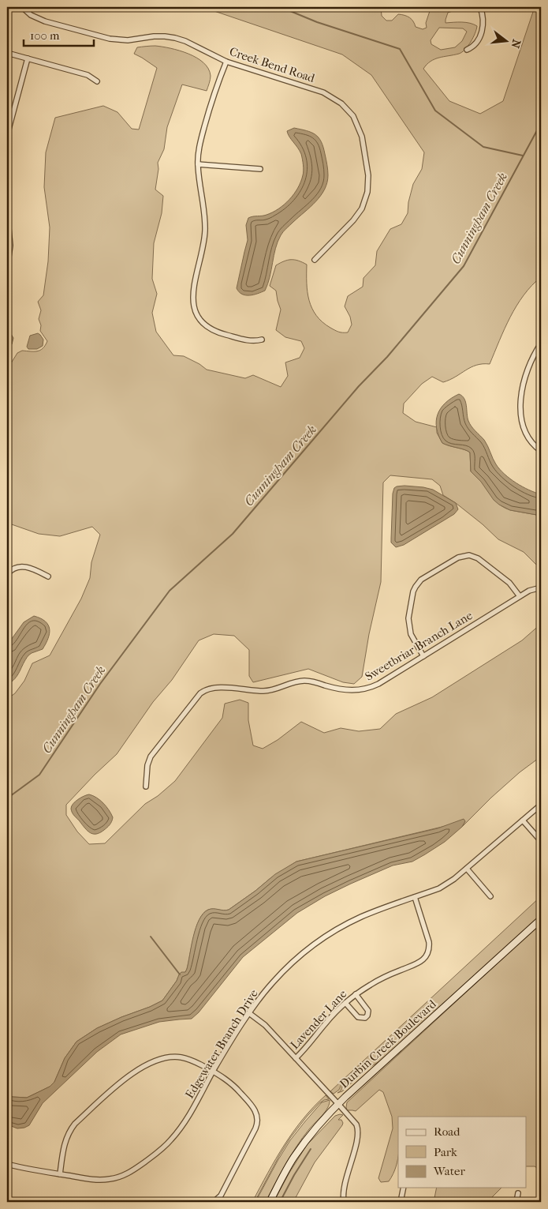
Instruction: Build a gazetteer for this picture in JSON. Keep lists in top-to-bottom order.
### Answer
{
  "streets": {
    "street": [
      "Creek Bend Road",
      "Sweetbriar Branch Lane",
      "Lavender Lane",
      "Edgewater Branch Drive",
      "Durbin Creek Boulevard"
    ]
  },
  "crossings": [
    ["Lavender Lane", "Edgewater Branch Drive"]
  ],
  "water": ["Cunningham Creek"],
  "legend": ["Road", "Park", "Water"],
  "scale_bar": "100 m",
  "north": "right"
}
